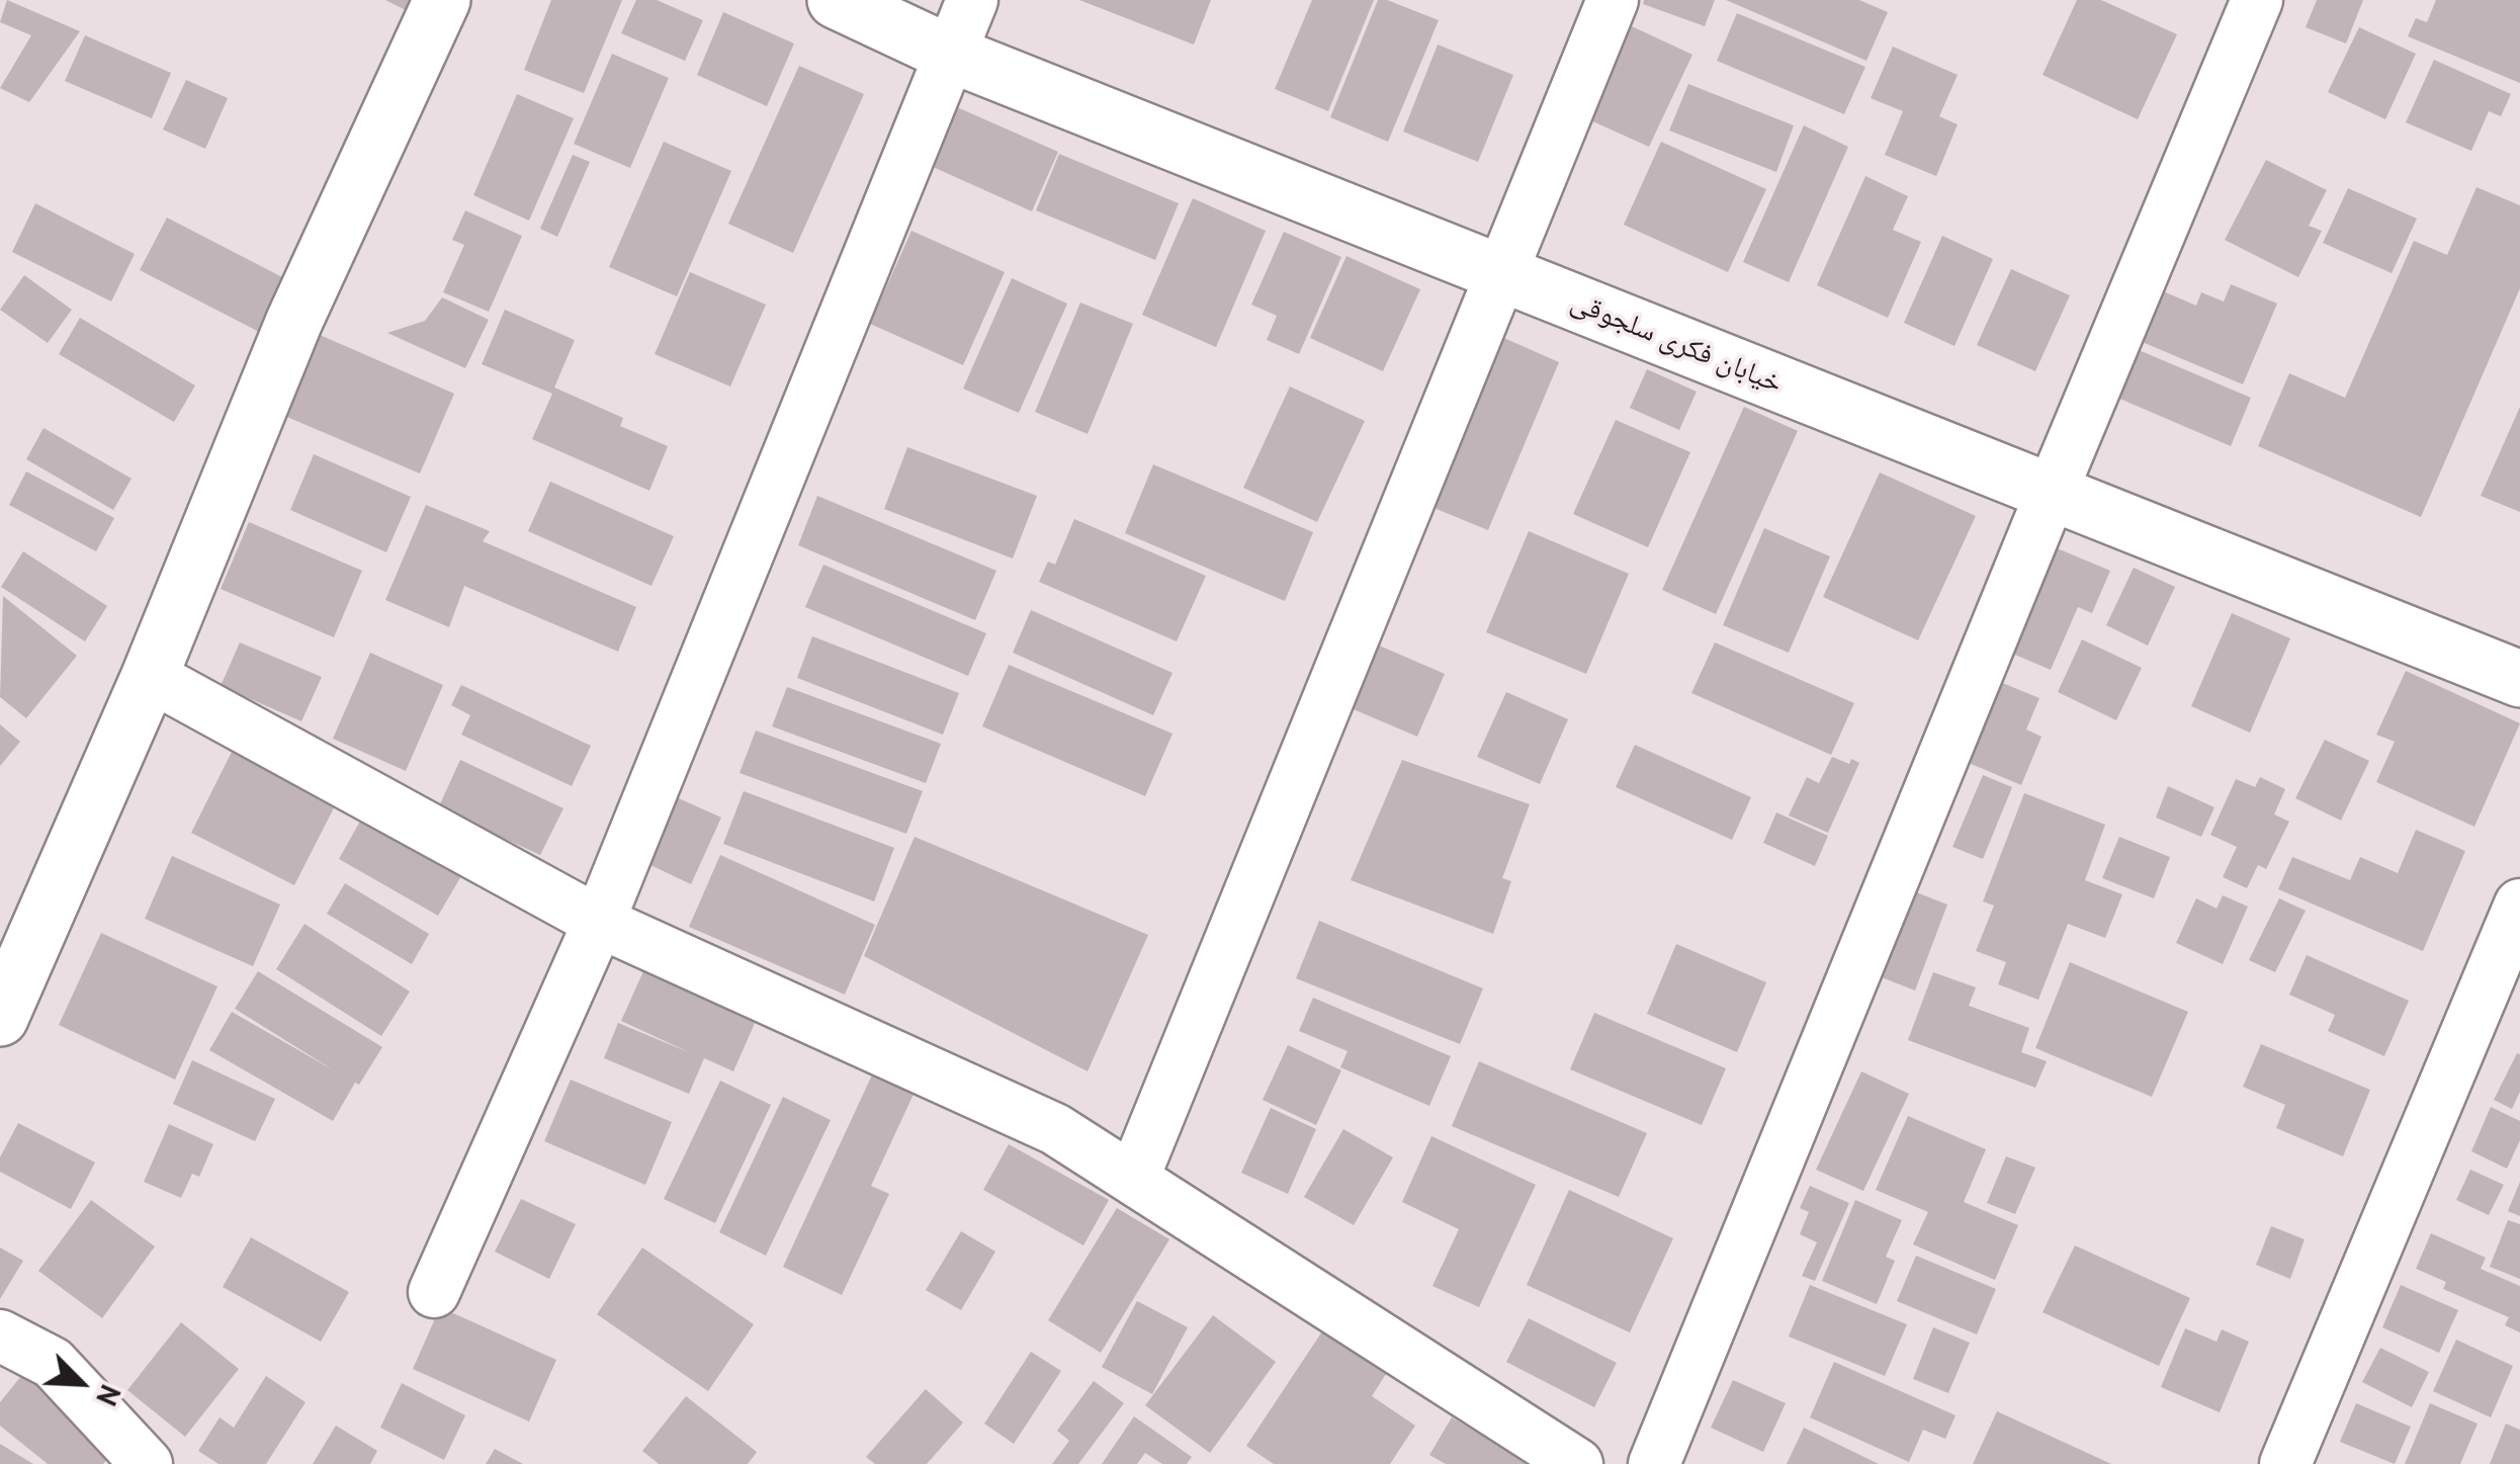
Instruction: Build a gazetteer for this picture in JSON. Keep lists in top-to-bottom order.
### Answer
{
  "streets": {
    "street": ["خیابان فکری سلجوقی"]
  },
  "north": "bottom right"
}
